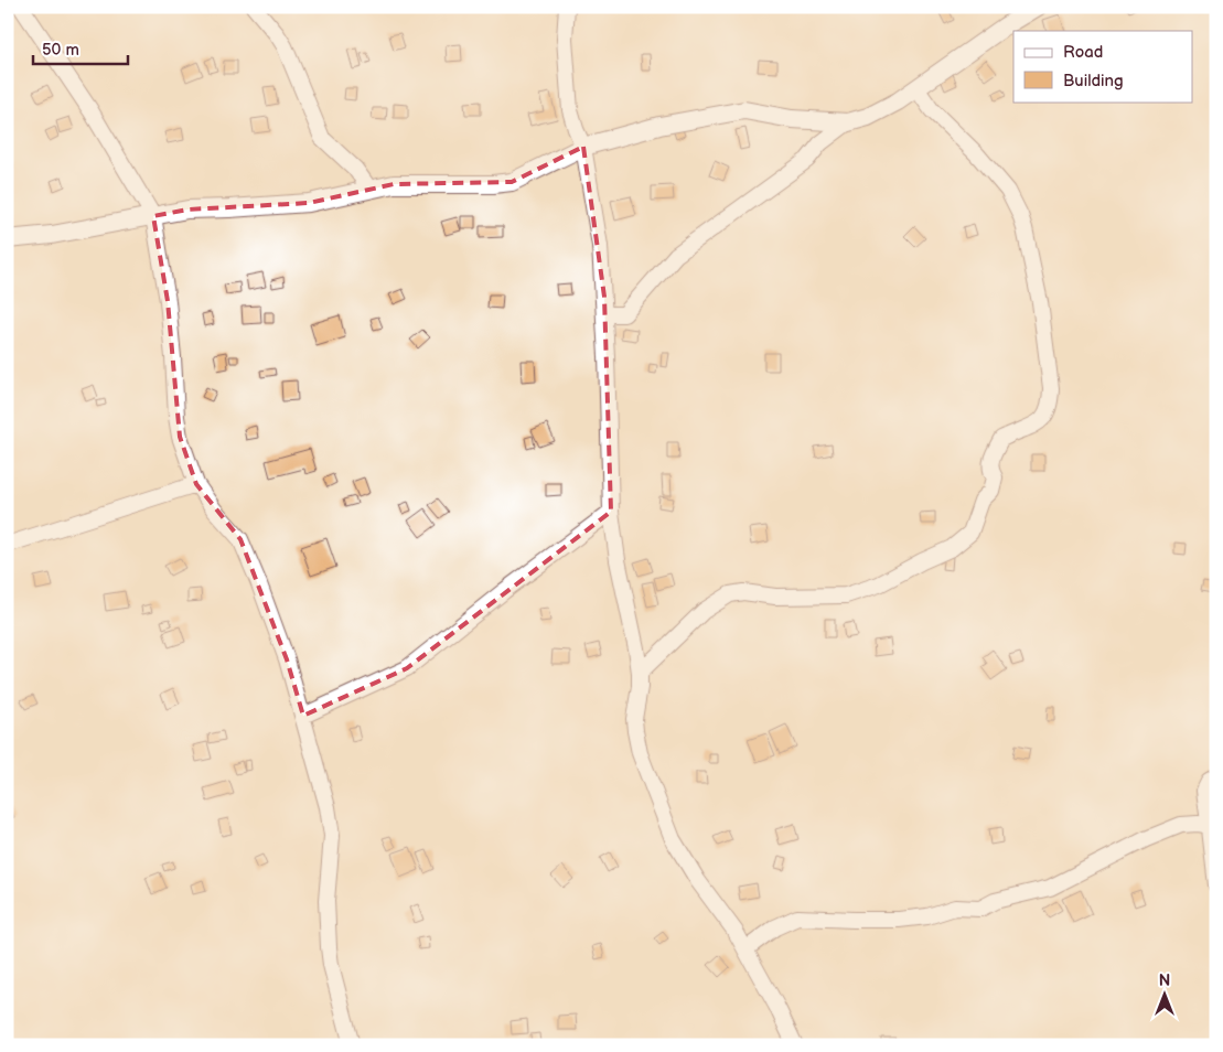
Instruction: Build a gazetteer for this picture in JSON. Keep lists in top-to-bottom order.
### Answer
{
  "legend": ["Road", "Building"],
  "scale_bar": "50 m",
  "north": "top"
}
